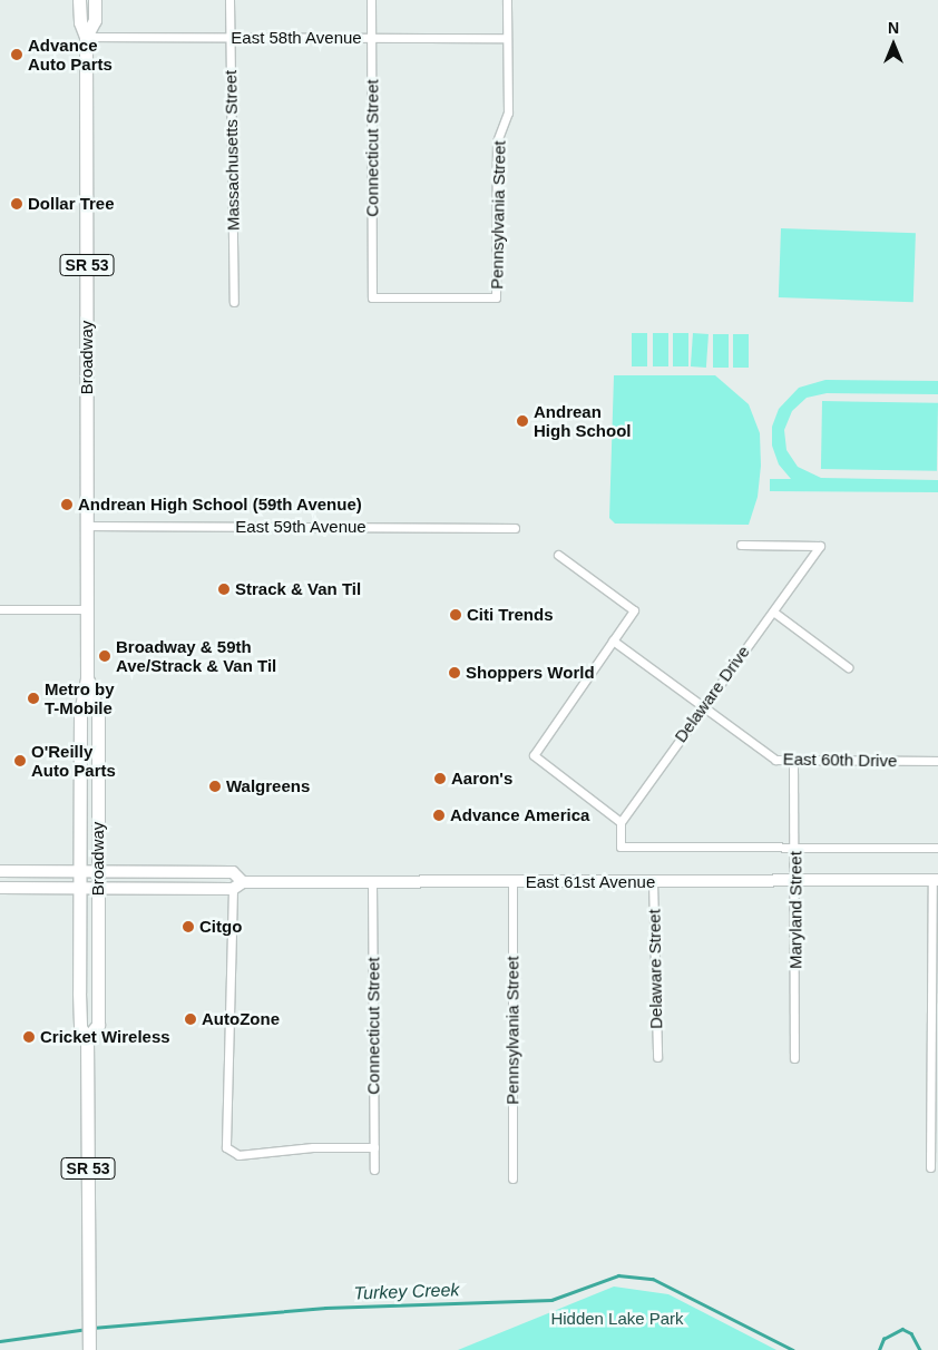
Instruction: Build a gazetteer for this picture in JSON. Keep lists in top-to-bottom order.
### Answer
{
  "streets": {
    "main road": ["SR 53", "Broadway", "East 61st Avenue"],
    "street": [
      "East 58th Avenue",
      "Connecticut Street",
      "Massachusetts Street",
      "Pennsylvania Street",
      "East 59th Avenue",
      "Delaware Drive",
      "East 60th Drive",
      "Maryland Street",
      "Delaware Street"
    ]
  },
  "crossings": [
    ["East 58th Avenue", "Connecticut Street"],
    ["East 58th Avenue", "Massachusetts Street"],
    ["East 58th Avenue", "Pennsylvania Street"],
    ["East 58th Avenue", "Broadway"],
    ["Connecticut Street", "Pennsylvania Street"],
    ["Connecticut Street", "East 61st Avenue"],
    ["Pennsylvania Street", "East 61st Avenue"],
    ["Broadway", "East 59th Avenue"],
    ["Broadway", "East 61st Avenue"],
    ["Delaware Drive", "East 60th Drive"],
    ["East 60th Drive", "Maryland Street"],
    ["East 61st Avenue", "Maryland Street"],
    ["East 61st Avenue", "Delaware Street"]
  ],
  "water": ["Turkey Creek"],
  "parks": ["Hidden Lake Park"],
  "places": [
    "Advance Auto Parts",
    "Dollar Tree",
    "Andrean High School",
    "Andrean High School (59th Avenue)",
    "Strack & Van Til",
    "Citi Trends",
    "Broadway & 59th Ave/Strack & Van Til",
    "Shoppers World",
    "Metro by T-Mobile",
    "O'Reilly Auto Parts",
    "Aaron's",
    "Walgreens",
    "Advance America",
    "Citgo",
    "AutoZone",
    "Cricket Wireless"
  ],
  "north": "top"
}
